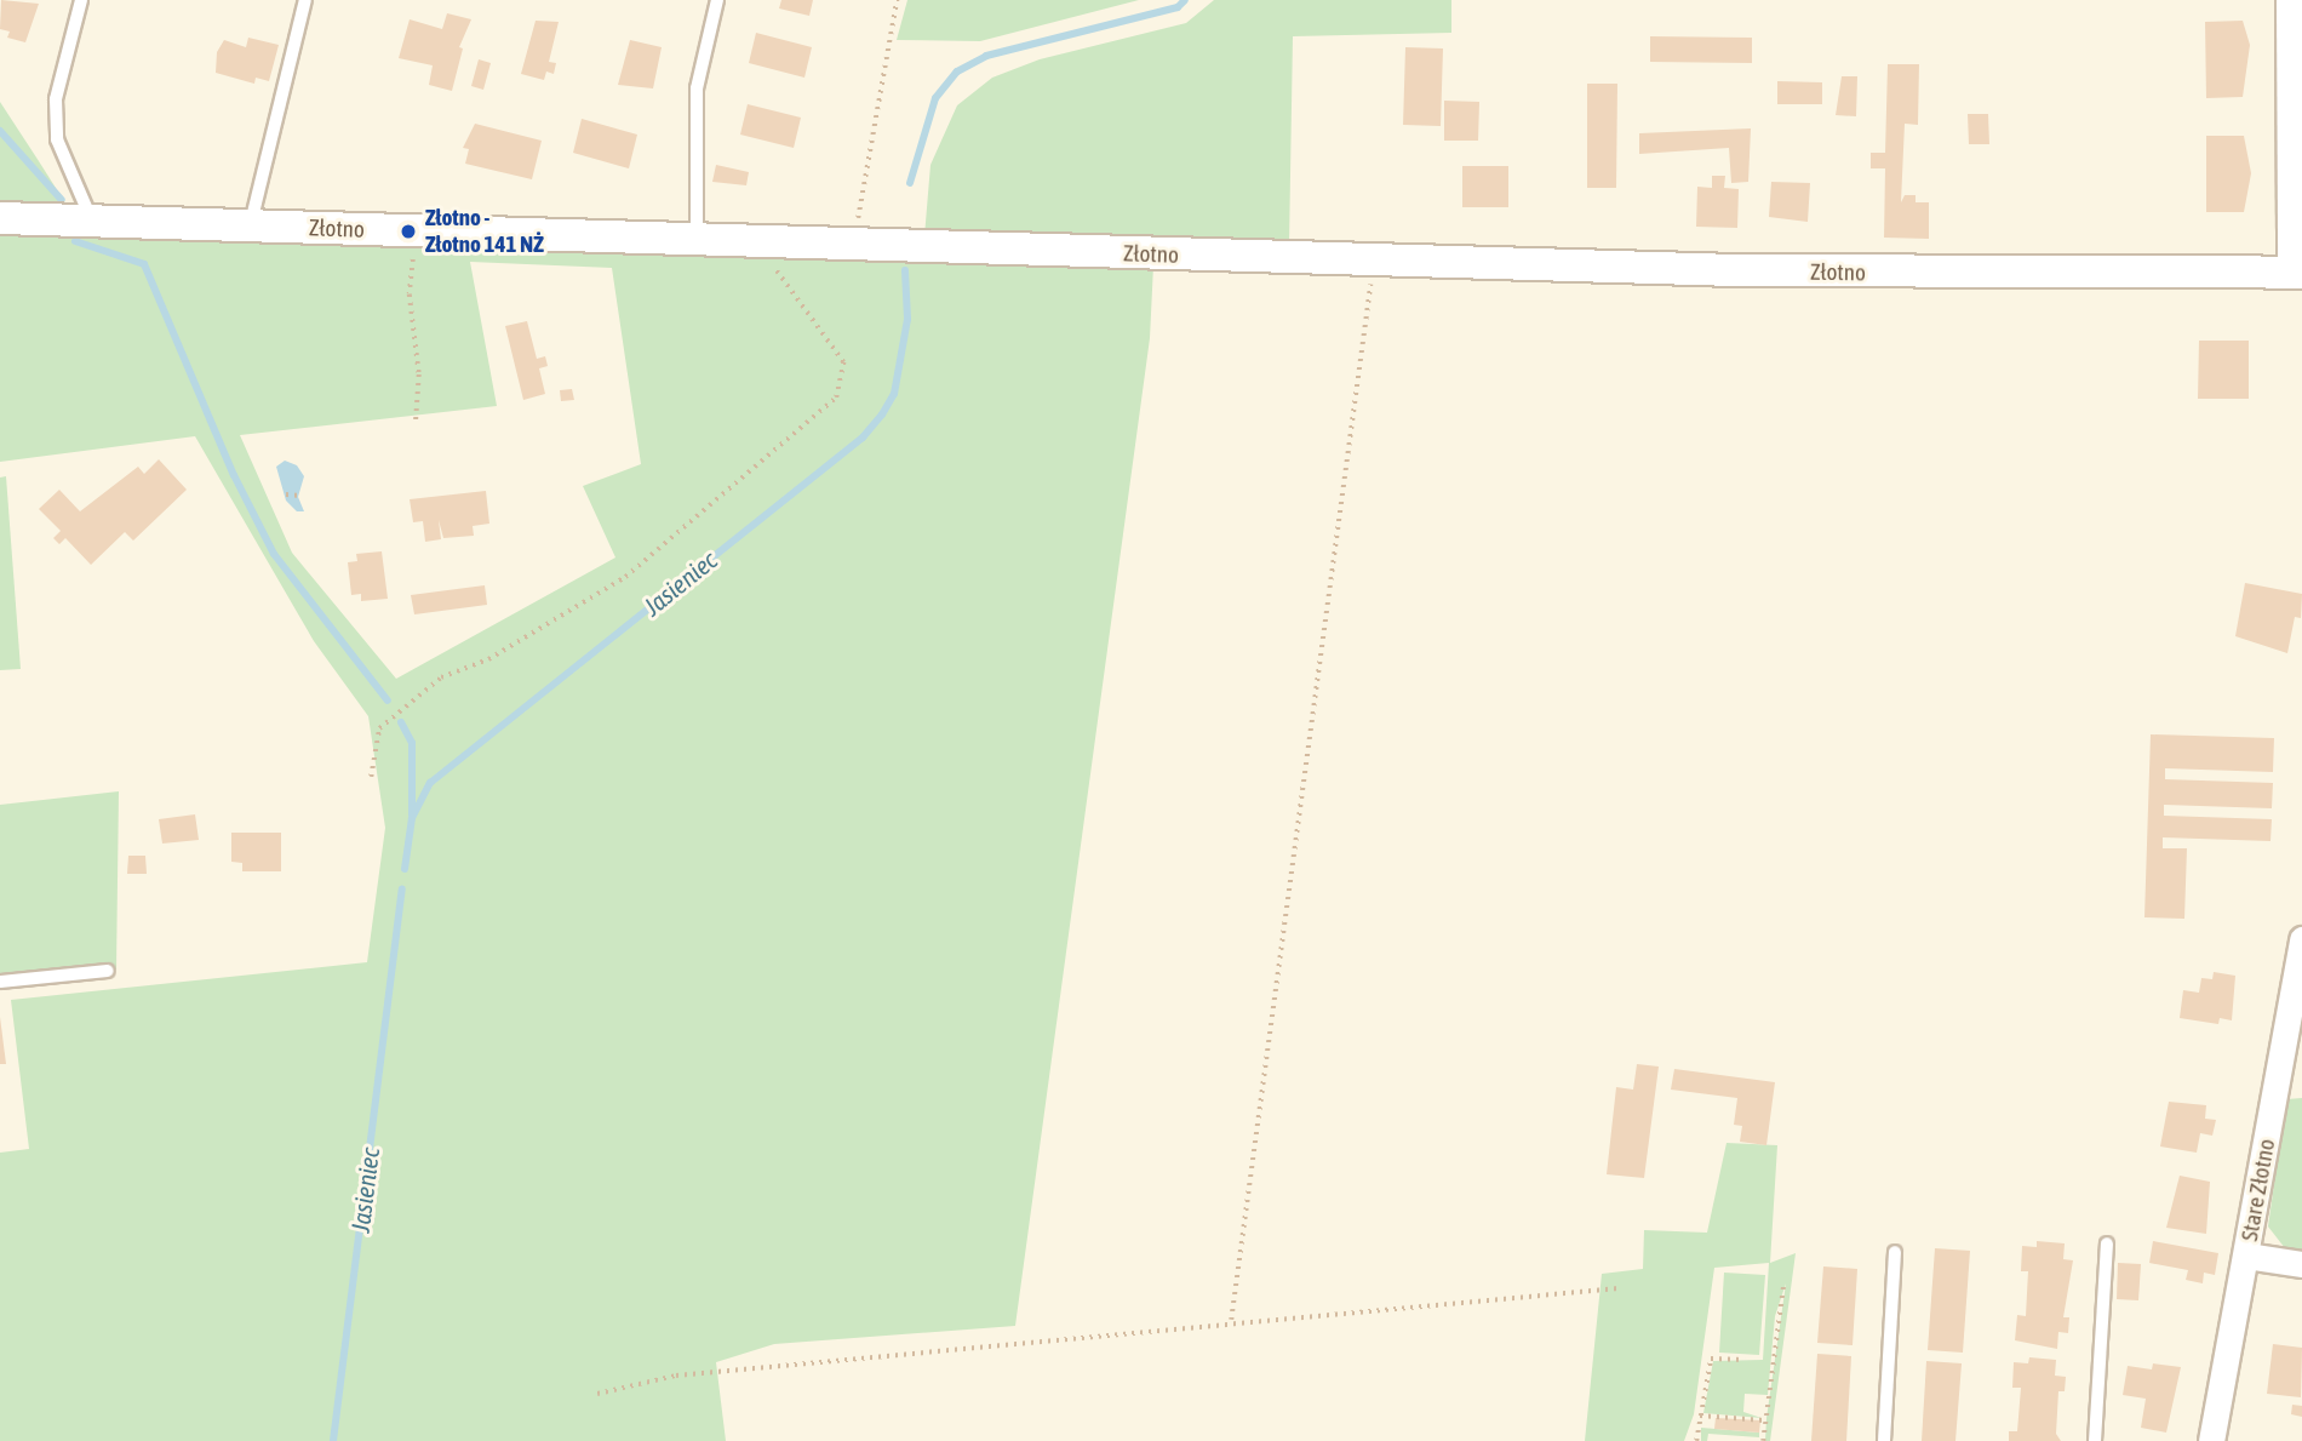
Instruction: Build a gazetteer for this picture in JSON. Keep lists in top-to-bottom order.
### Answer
{
  "streets": {
    "street": ["Złotno", "Stare Złotno"]
  },
  "water": ["Jasieniec"],
  "places": ["Złotno - Złotno 141 NŻ"]
}
